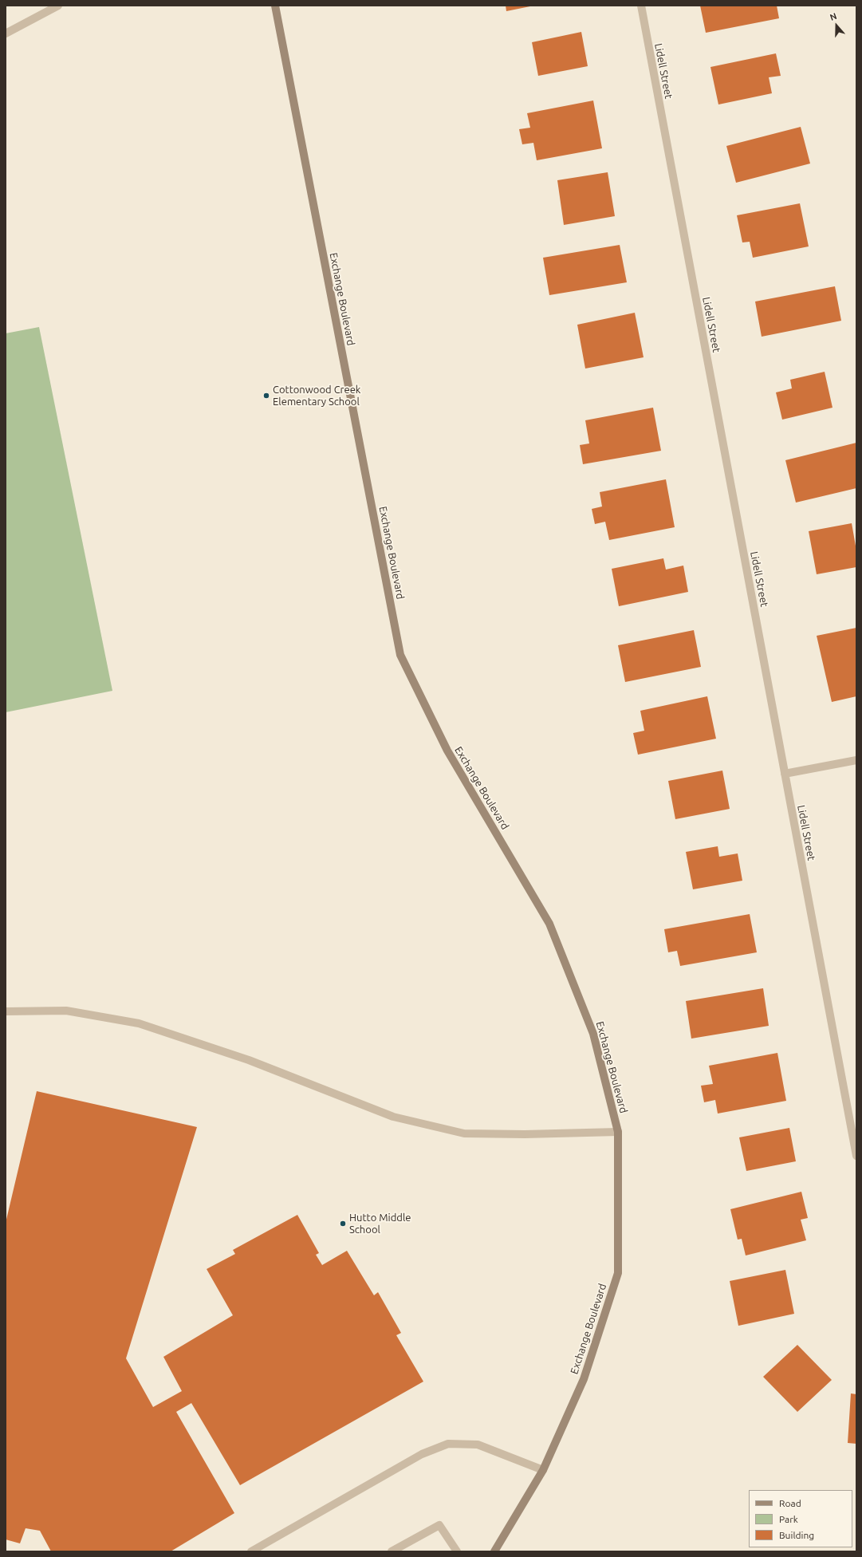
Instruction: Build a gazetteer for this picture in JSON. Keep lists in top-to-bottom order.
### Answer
{
  "streets": {
    "street": ["Lidell Street", "Exchange Boulevard"]
  },
  "places": ["Cottonwood Creek Elementary School", "Hutto Middle School"],
  "legend": ["Road", "Park", "Building"],
  "north": "top"
}
